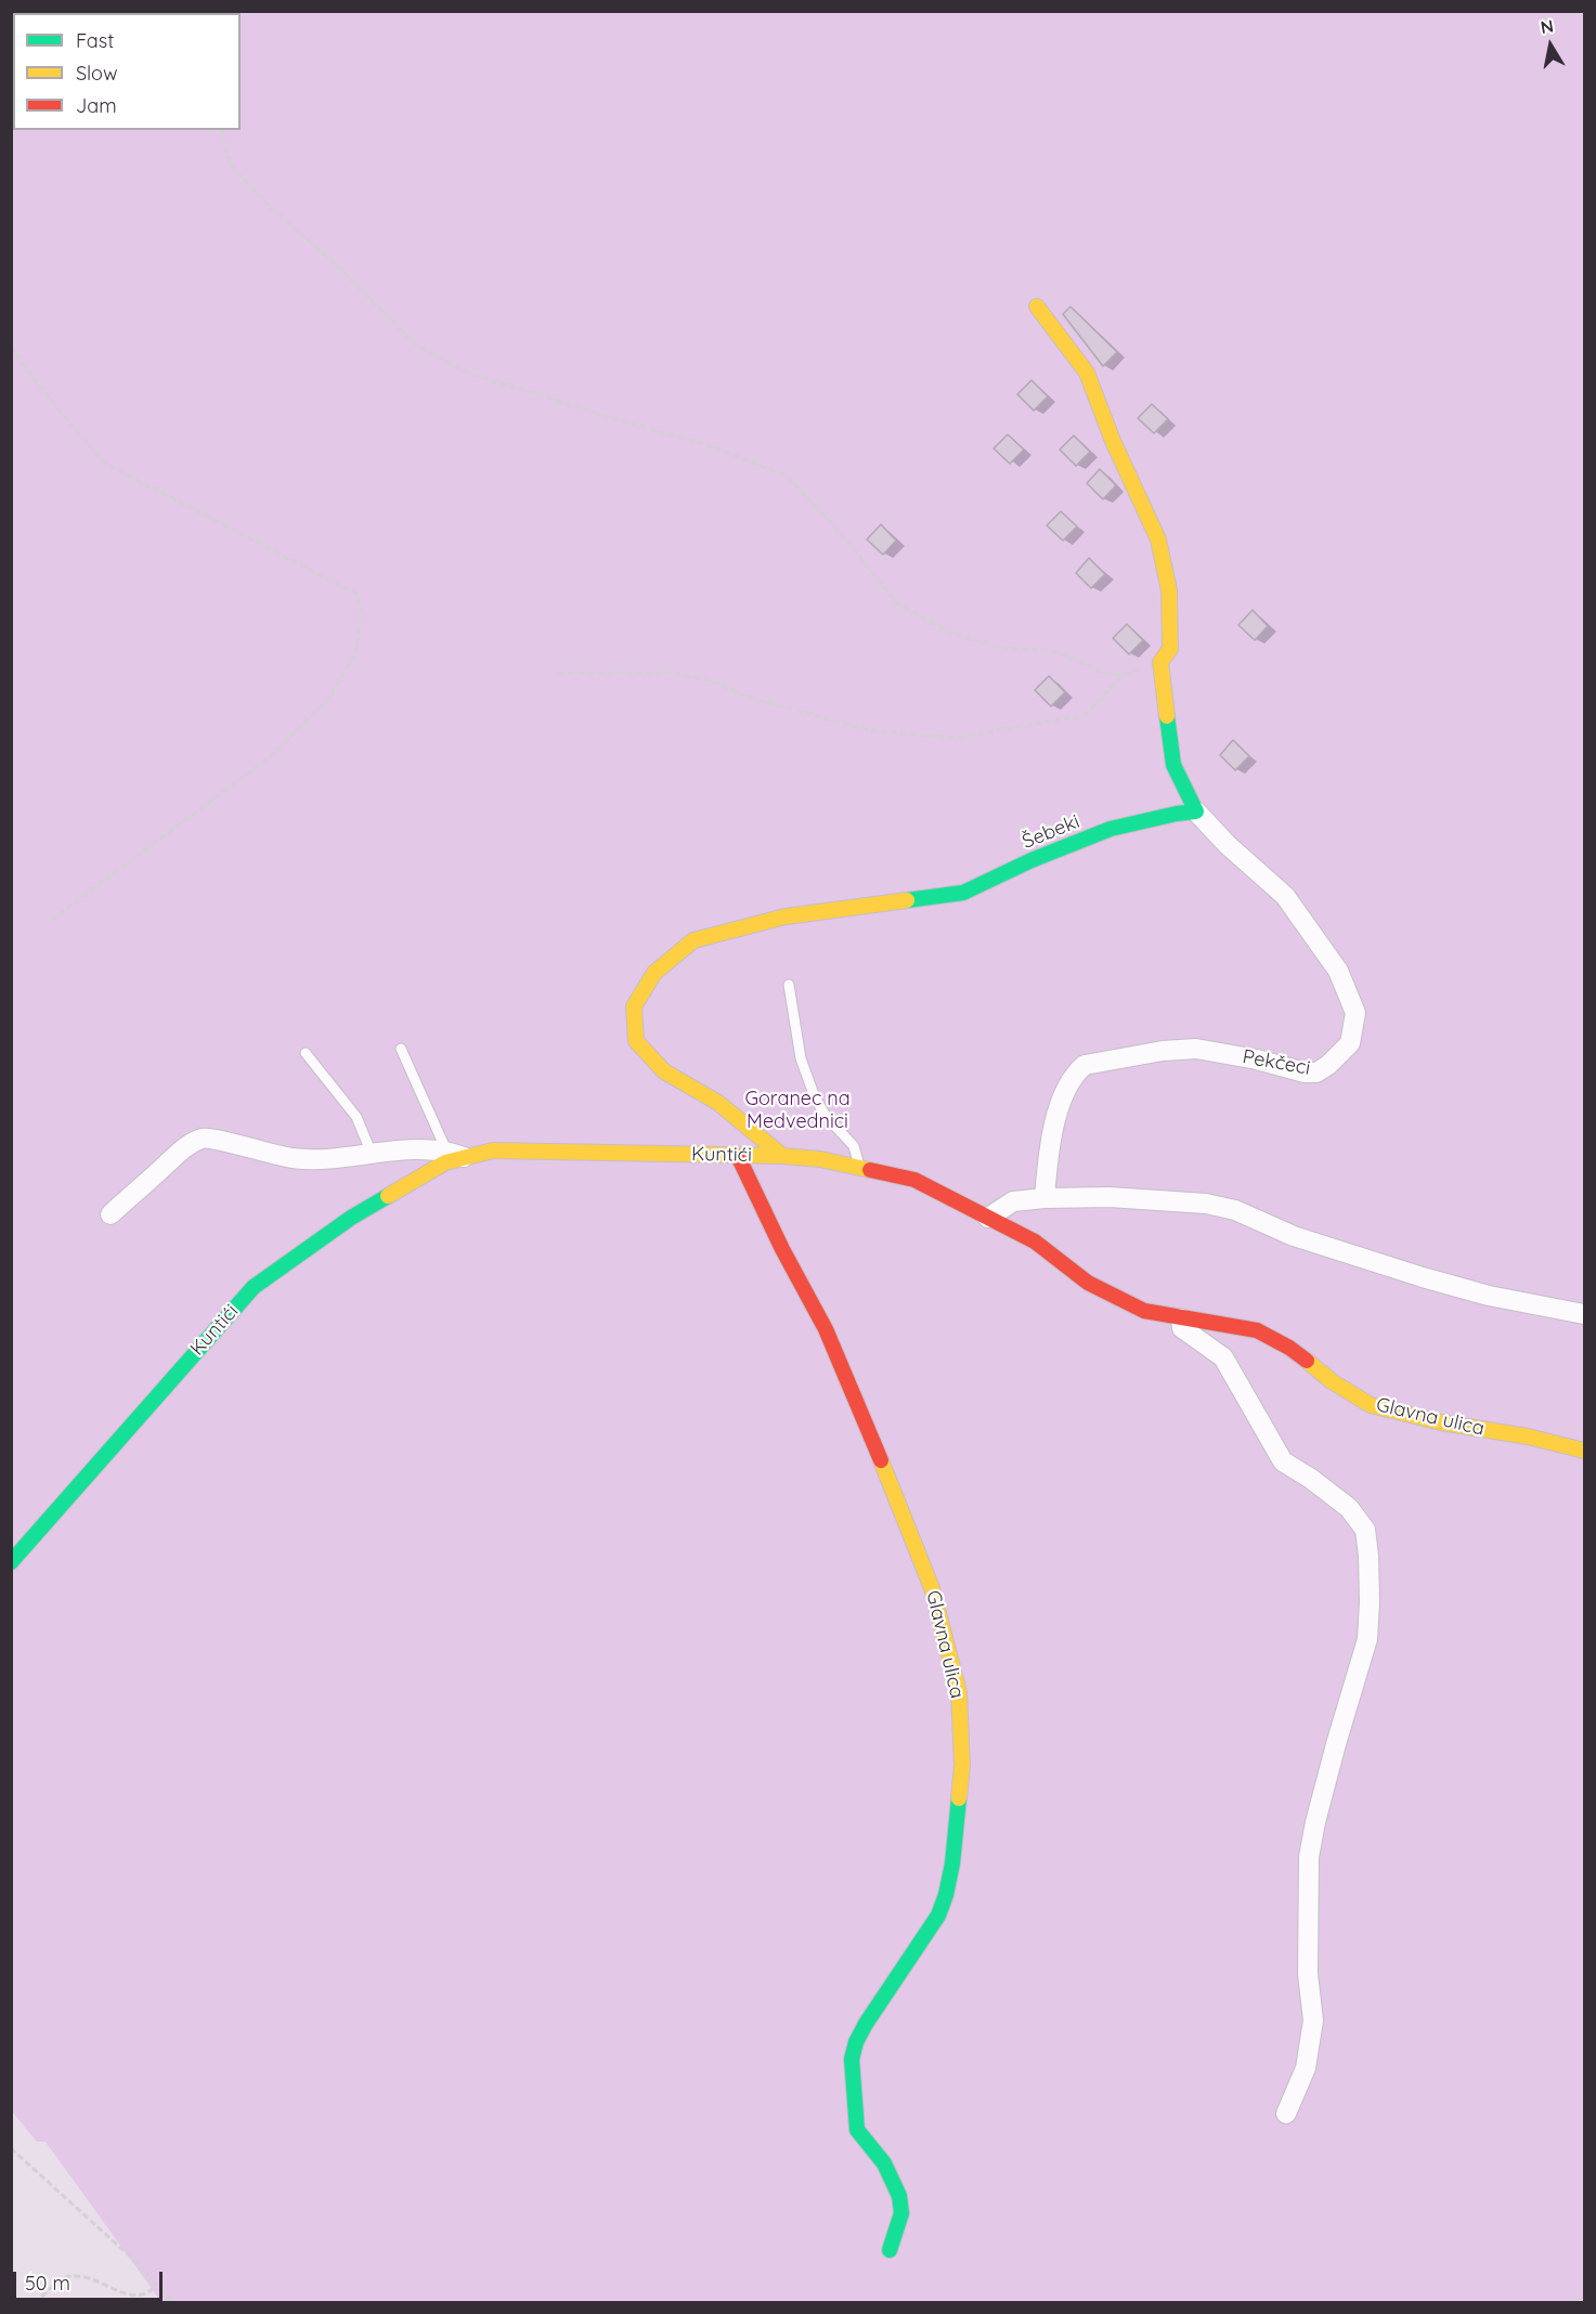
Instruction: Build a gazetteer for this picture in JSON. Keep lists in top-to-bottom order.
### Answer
{
  "streets": {
    "street": [
      "Šebeki",
      "Pekčeci",
      "Kuntići",
      "Glavna ulica"
    ]
  },
  "crossings": [
    ["Šebeki", "Pekčeci"],
    ["Šebeki", "Kuntići"],
    ["Šebeki", "Glavna ulica"],
    ["Kuntići", "Glavna ulica"]
  ],
  "parks": ["Goranec na Medvednici"],
  "legend": ["Fast", "Slow", "Jam"],
  "scale_bar": "50 m",
  "north": "top"
}
